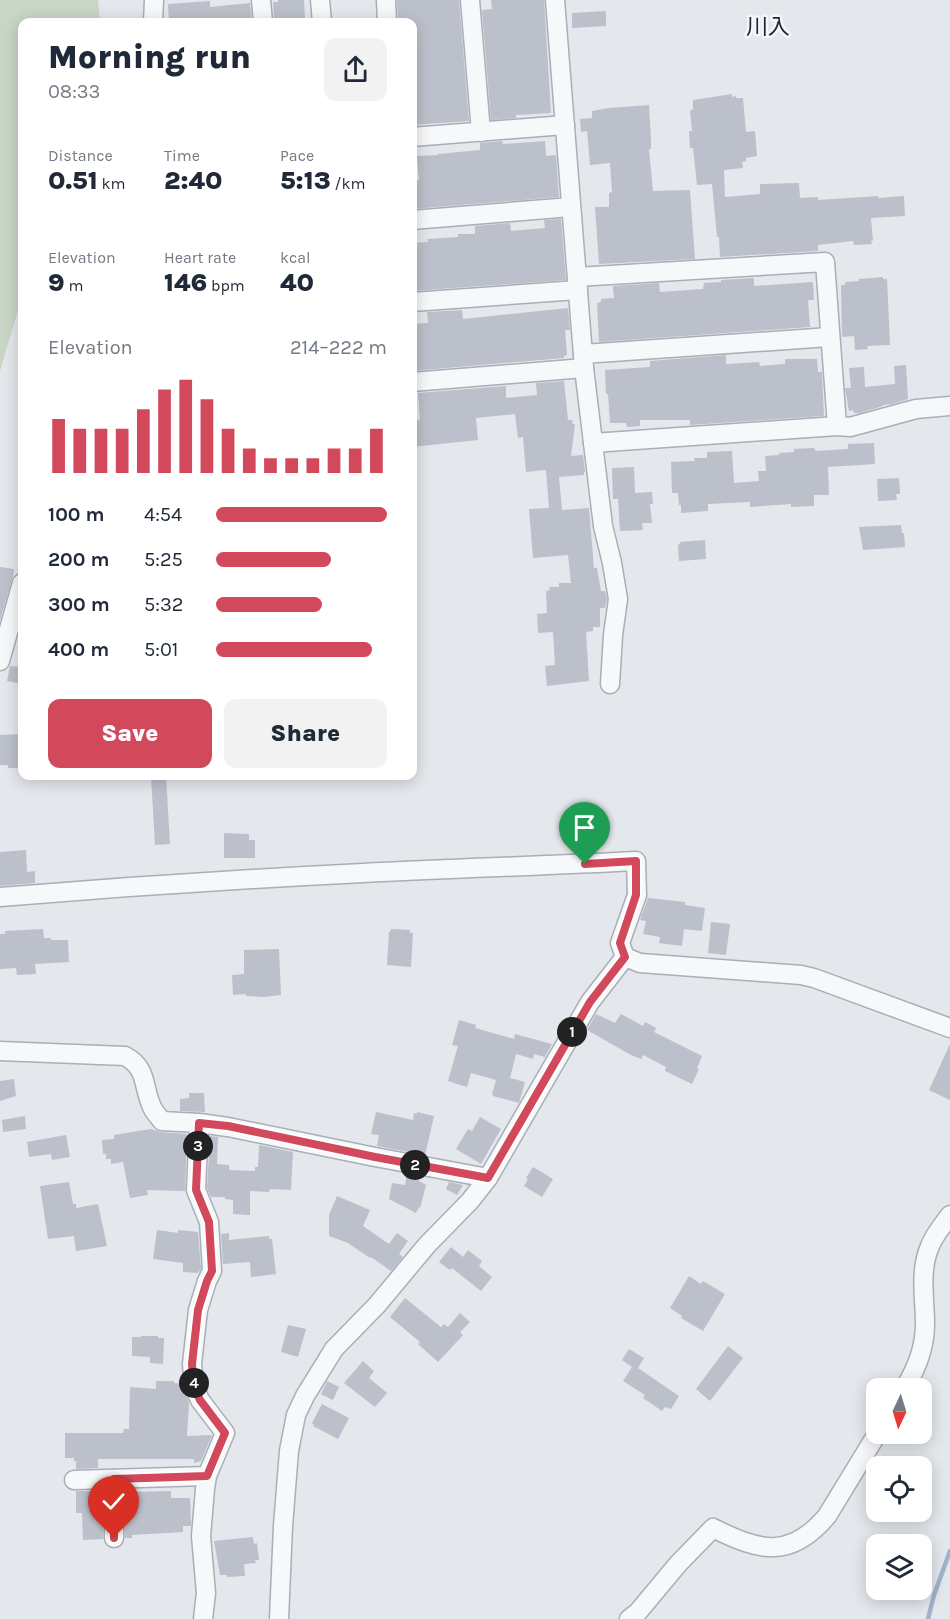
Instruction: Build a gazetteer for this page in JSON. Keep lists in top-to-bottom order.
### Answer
{
  "districts": ["川入"],
  "north": "bottom",
  "page": {
    "heading": ["Morning run", "08:33"],
    "stats": [
      ["Distance", "0.51 km"],
      ["Time", "2:40"],
      ["Pace", "5:13 /km"],
      ["Elevation", "9 m"],
      ["Heart rate", "146 bpm"],
      ["kcal", "40"]
    ],
    "chart": ["Elevation", "214–222 m"],
    "list": [
      {
        "name": "100 m",
        "note": "4:54"
      },
      {
        "name": "200 m",
        "note": "5:25"
      },
      {
        "name": "300 m",
        "note": "5:32"
      },
      {
        "name": "400 m",
        "note": "5:01"
      }
    ],
    "buttons": ["Save", "Share"],
    "pins": [
      "1",
      "3",
      "2",
      "4"
    ]
  }
}
